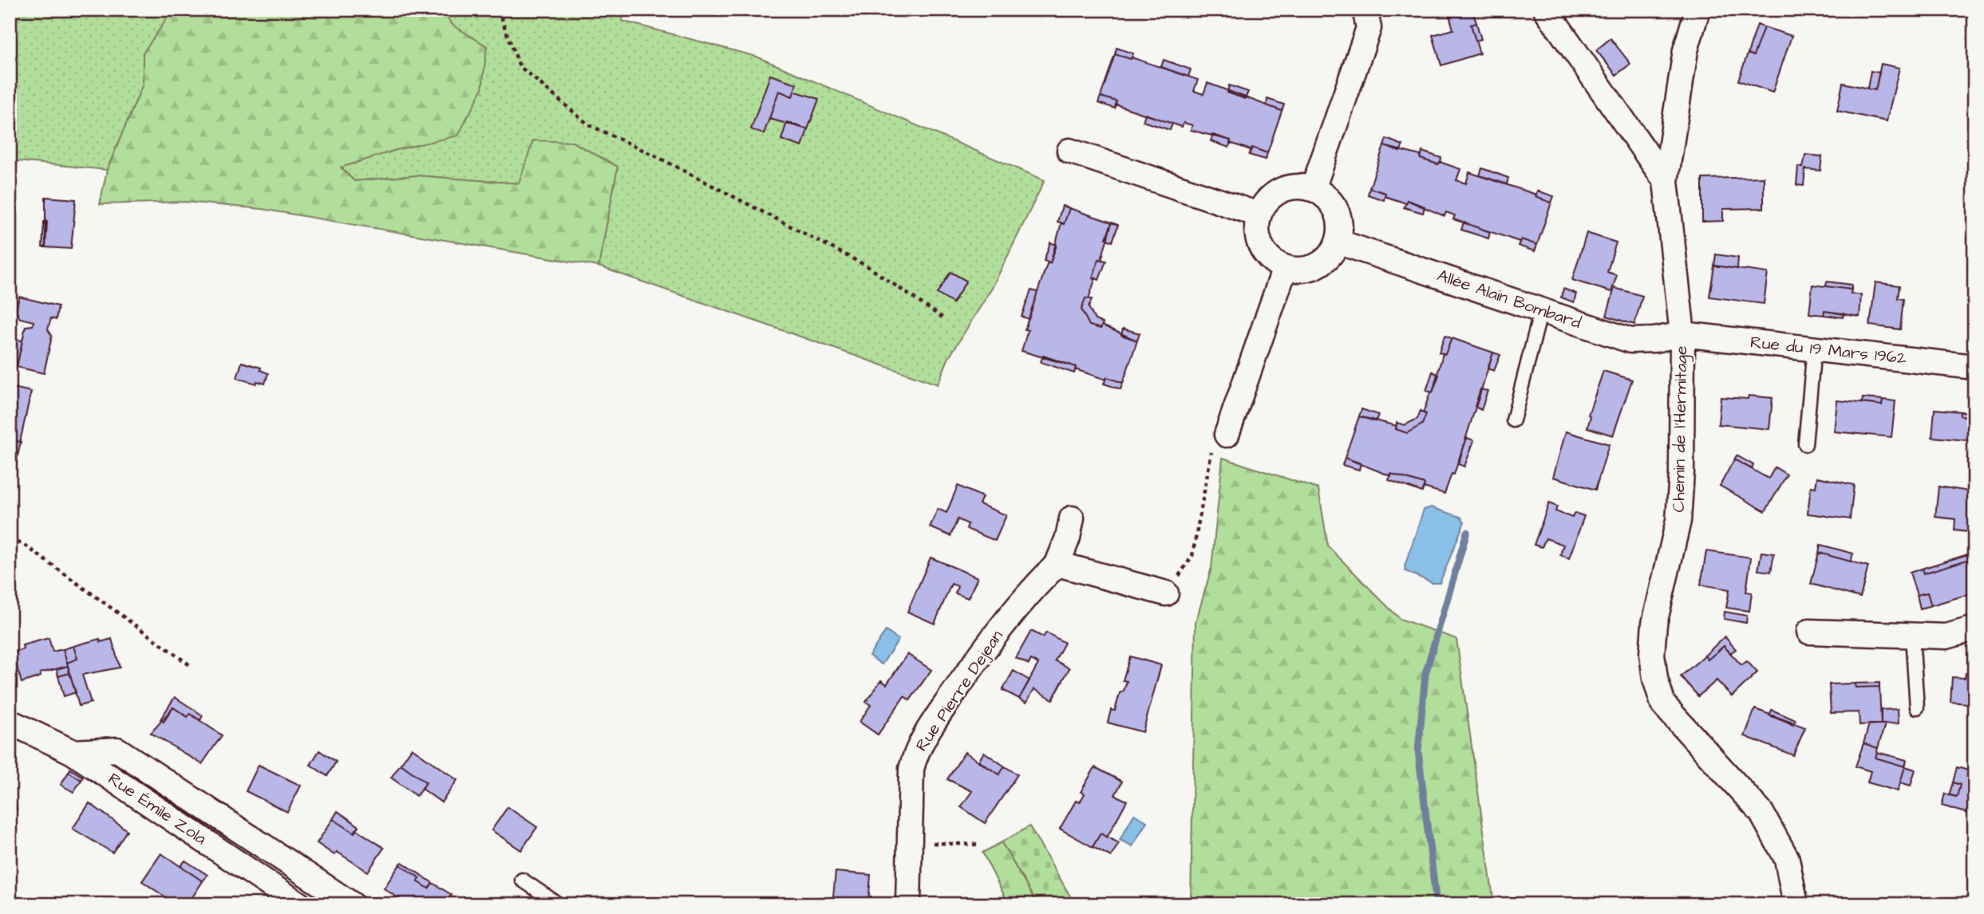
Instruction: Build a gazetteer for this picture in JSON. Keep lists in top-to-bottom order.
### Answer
{
  "streets": {
    "street": [
      "Allée Alain Bombard",
      "Rue du 19 Mars 1962",
      "Chemin de l'Hermitage",
      "Rue Pierre Dejean",
      "Rue Émile Zola"
    ]
  },
  "crossings": [
    ["Allée Alain Bombard", "Rue du 19 Mars 1962"],
    ["Allée Alain Bombard", "Chemin de l'Hermitage"],
    ["Rue du 19 Mars 1962", "Chemin de l'Hermitage"]
  ]
}
